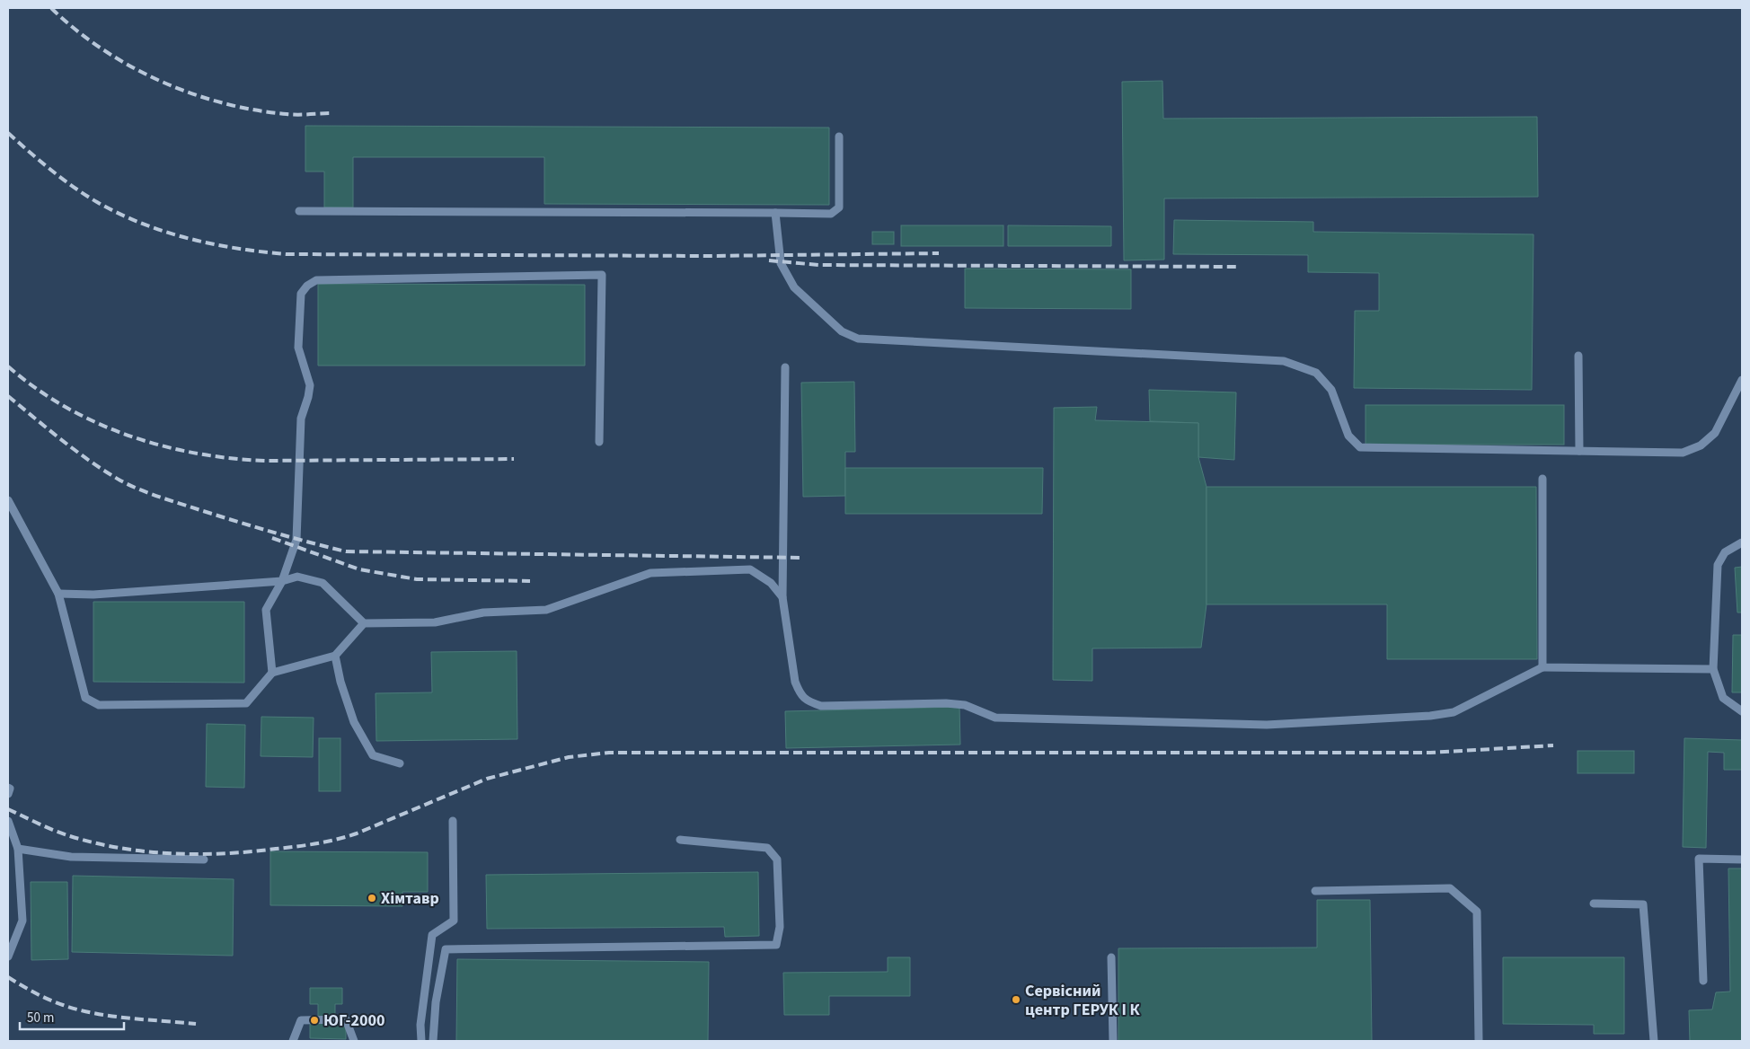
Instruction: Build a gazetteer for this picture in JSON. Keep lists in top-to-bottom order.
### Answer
{
  "places": ["Хімтавр", "Сервісний центр ГЕРУК І К", "ЮГ-2000"],
  "scale_bar": "50 m"
}
